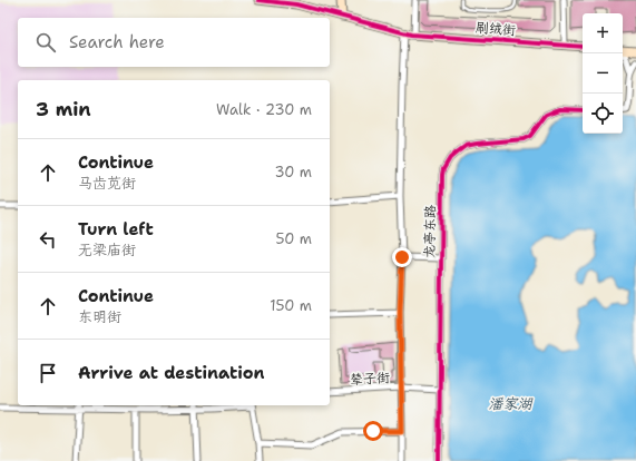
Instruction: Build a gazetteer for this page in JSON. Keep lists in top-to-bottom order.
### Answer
{
  "streets": {
    "street": ["刷绒街", "龙亭东路", "辇子街"]
  },
  "crossings": [
    ["龙亭东路", "辇子街"]
  ],
  "water": ["潘家湖"],
  "page": {
    "map_buttons": ["+", "−"],
    "search": "Search here",
    "heading": ["3 min", "Walk · 230 m"],
    "list": [
      ["Continue", "马齿苋街", "30 m"],
      ["Turn left", "无梁庙街", "50 m"],
      ["Continue", "东明街", "150 m"],
      "Arrive at destination"
    ]
  }
}
